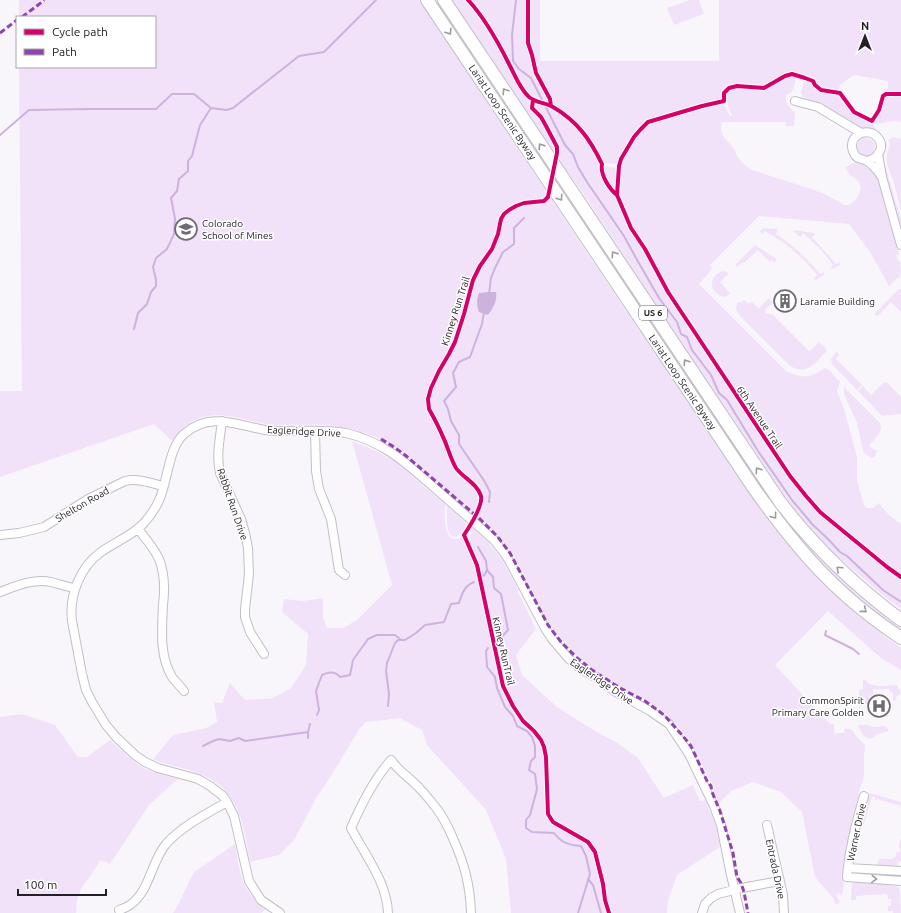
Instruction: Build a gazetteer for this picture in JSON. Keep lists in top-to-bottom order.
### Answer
{
  "streets": {
    "highway": ["Lariat Loop Scenic Byway", "US 6"],
    "street": [
      "Eagleridge Drive",
      "Shelton Road",
      "Rabbit Run Drive",
      "Warner Drive",
      "Entrada Drive"
    ],
    "cycle path": ["Kinney Run Trail", "6th Avenue Trail"]
  },
  "crossings": [
    ["Eagleridge Drive", "Shelton Road"],
    ["Eagleridge Drive", "Rabbit Run Drive"]
  ],
  "places": {
    "school or university": ["Colorado School of Mines"],
    "building": ["Laramie Building"],
    "hospital": ["CommonSpirit Primary Care Golden"]
  },
  "legend": ["Cycle path", "Path"],
  "scale_bar": "100 m",
  "north": "top"
}
